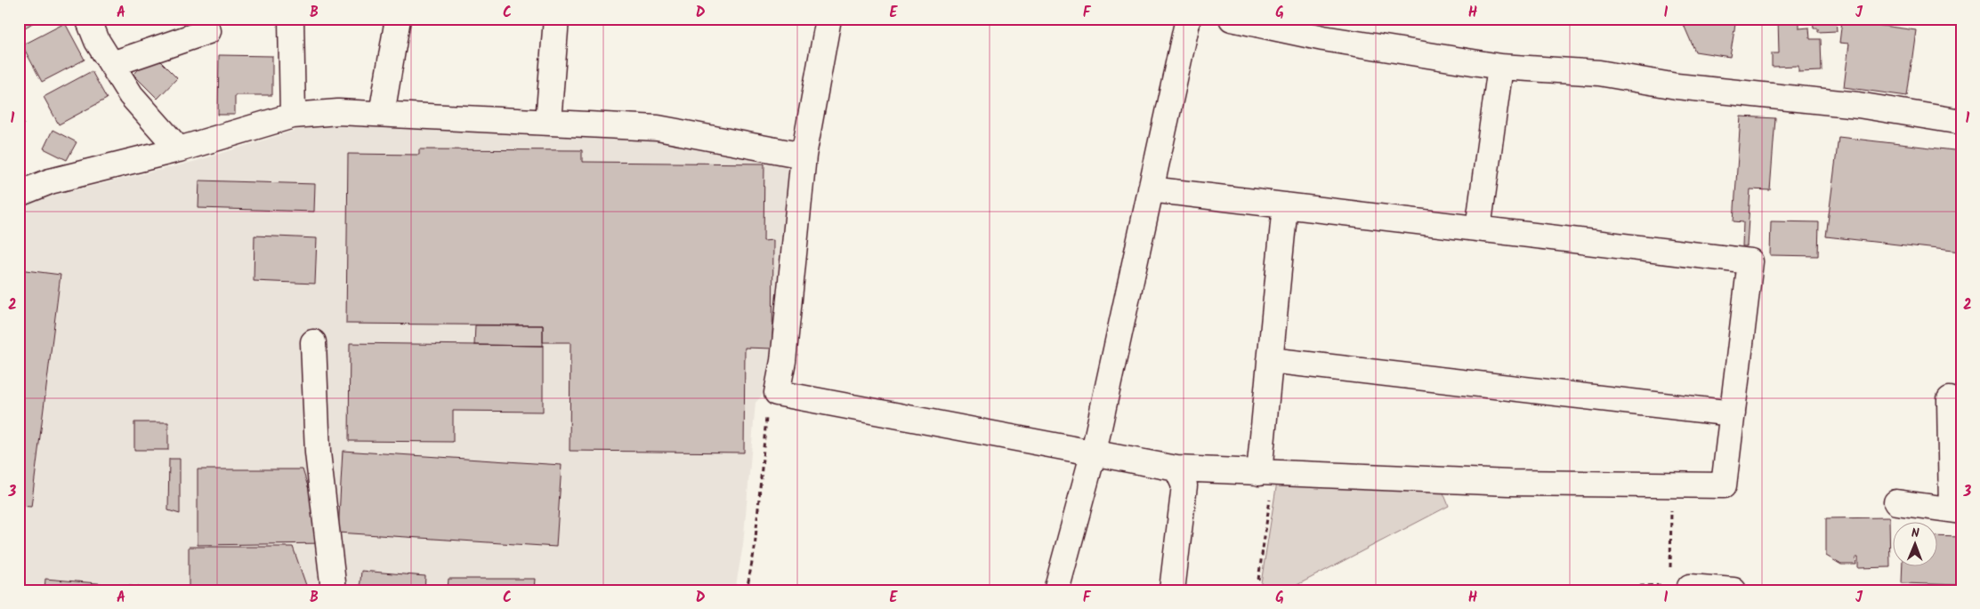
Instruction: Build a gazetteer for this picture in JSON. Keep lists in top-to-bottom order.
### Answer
{
  "north": "top",
  "grid": {
    "columns": [
      "A",
      "B",
      "C",
      "D",
      "E",
      "F",
      "G",
      "H",
      "I",
      "J"
    ],
    "rows": ["1", "2", "3"]
  }
}
